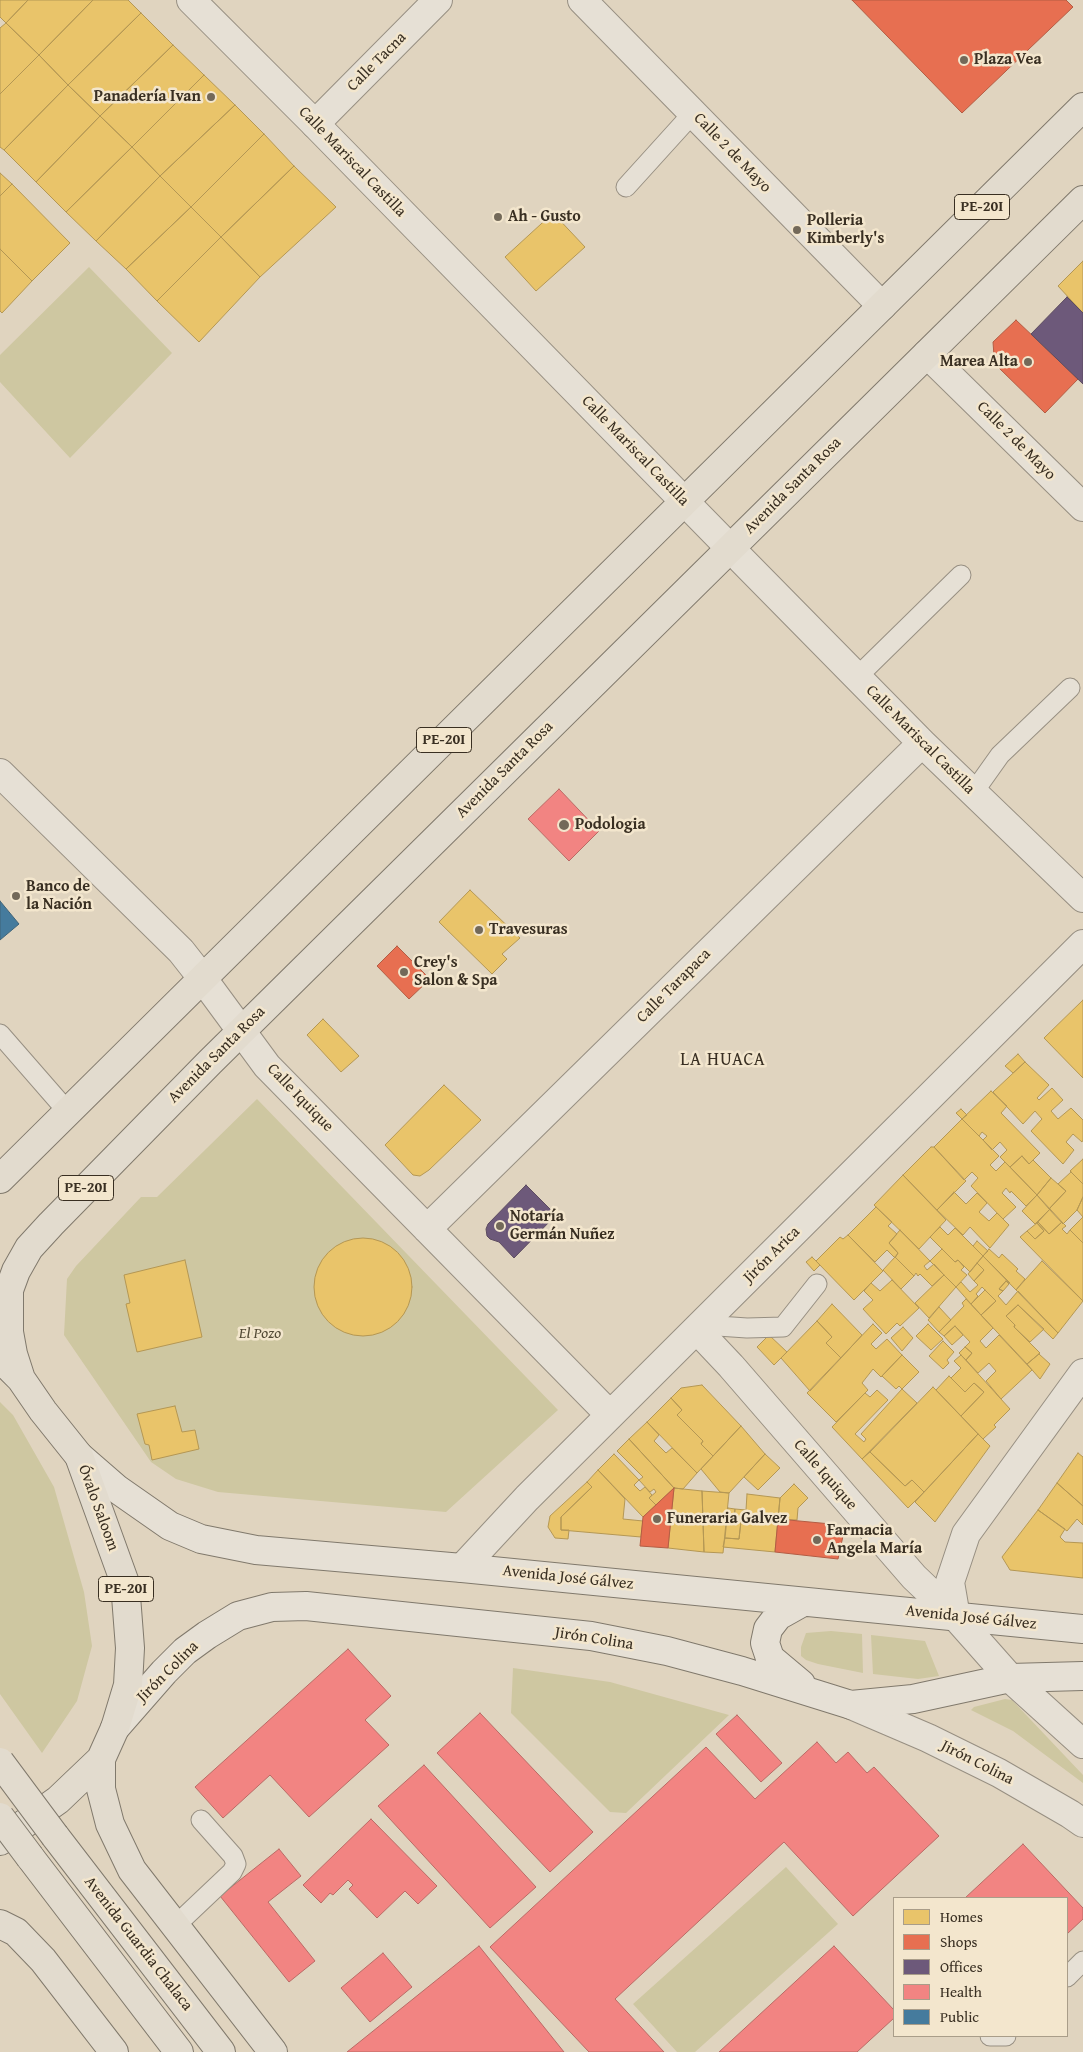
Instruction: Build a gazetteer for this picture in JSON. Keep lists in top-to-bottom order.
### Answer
{
  "streets": {
    "main road": [
      "PE-20I",
      "Avenida Santa Rosa",
      "Óvalo Saloom",
      "Avenida Guardia Chalaca"
    ],
    "street": [
      "Calle Tacna",
      "Calle 2 de Mayo",
      "Calle Mariscal Castilla",
      "Calle Tarapaca",
      "Calle Iquique",
      "Jirón Arica",
      "Avenida José Gálvez",
      "Jirón Colina"
    ]
  },
  "crossings": [
    ["Calle Tacna", "Calle Mariscal Castilla"],
    ["Calle 2 de Mayo", "PE-20I"],
    ["Calle 2 de Mayo", "Avenida Santa Rosa"],
    ["Calle Mariscal Castilla", "PE-20I"],
    ["Calle Mariscal Castilla", "Avenida Santa Rosa"],
    ["Calle Mariscal Castilla", "Calle Tarapaca"],
    ["PE-20I", "Calle Iquique"],
    ["Avenida Santa Rosa", "Calle Iquique"],
    ["Avenida Santa Rosa", "Óvalo Saloom"],
    ["Calle Tarapaca", "Calle Iquique"],
    ["Calle Iquique", "Jirón Arica"],
    ["Calle Iquique", "Avenida José Gálvez"],
    ["Jirón Arica", "Avenida José Gálvez"],
    ["Óvalo Saloom", "Avenida José Gálvez"],
    ["Óvalo Saloom", "Jirón Colina"]
  ],
  "districts": ["LA HUACA"],
  "parks": ["El Pozo"],
  "places": [
    "Plaza Vea",
    "Panadería Ivan",
    "Ah - Gusto",
    "Polleria Kimberly's",
    "Marea Alta",
    "Podologia",
    "Banco de la Nación",
    "Travesuras",
    "Crey's Salon & Spa",
    "Notaría Germán Nuñez",
    "Funeraria Galvez",
    "Farmacia Angela María"
  ],
  "legend": [
    "Homes",
    "Shops",
    "Offices",
    "Health",
    "Public"
  ]
}
